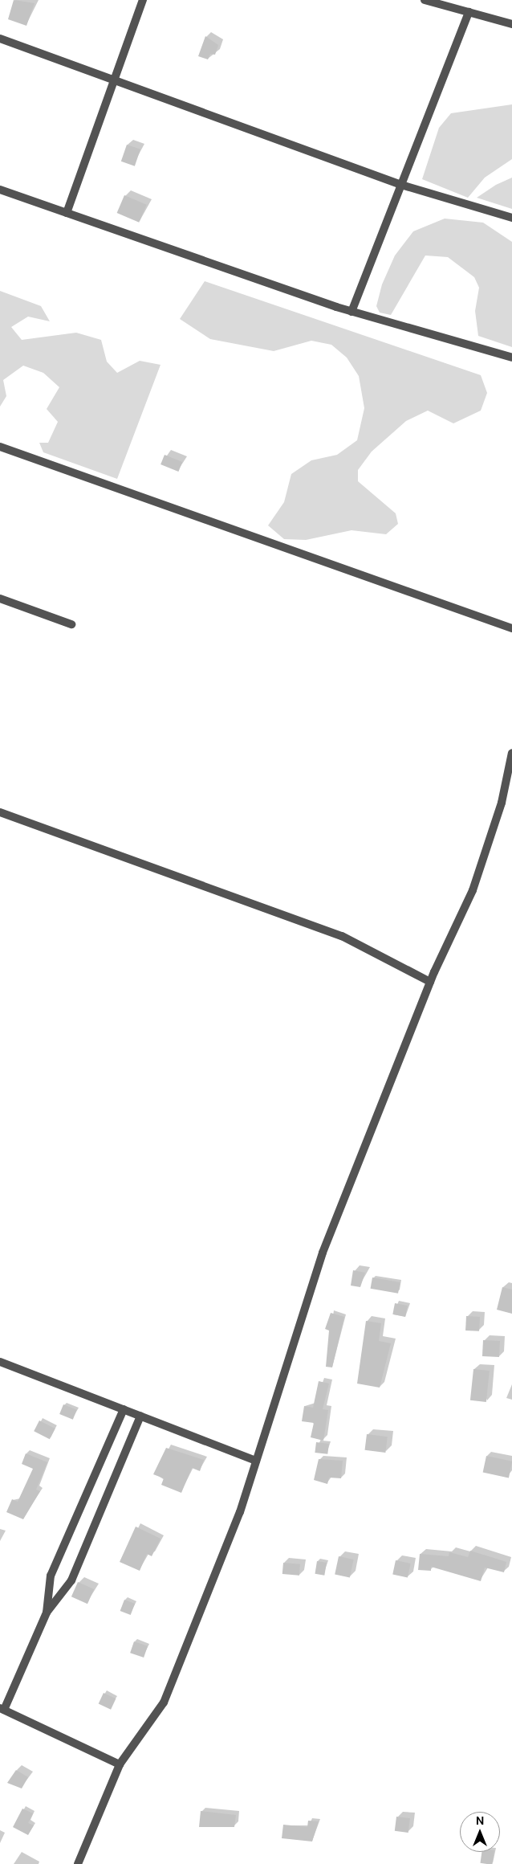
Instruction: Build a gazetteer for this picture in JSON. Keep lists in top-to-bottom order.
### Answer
{
  "north": "top"
}
